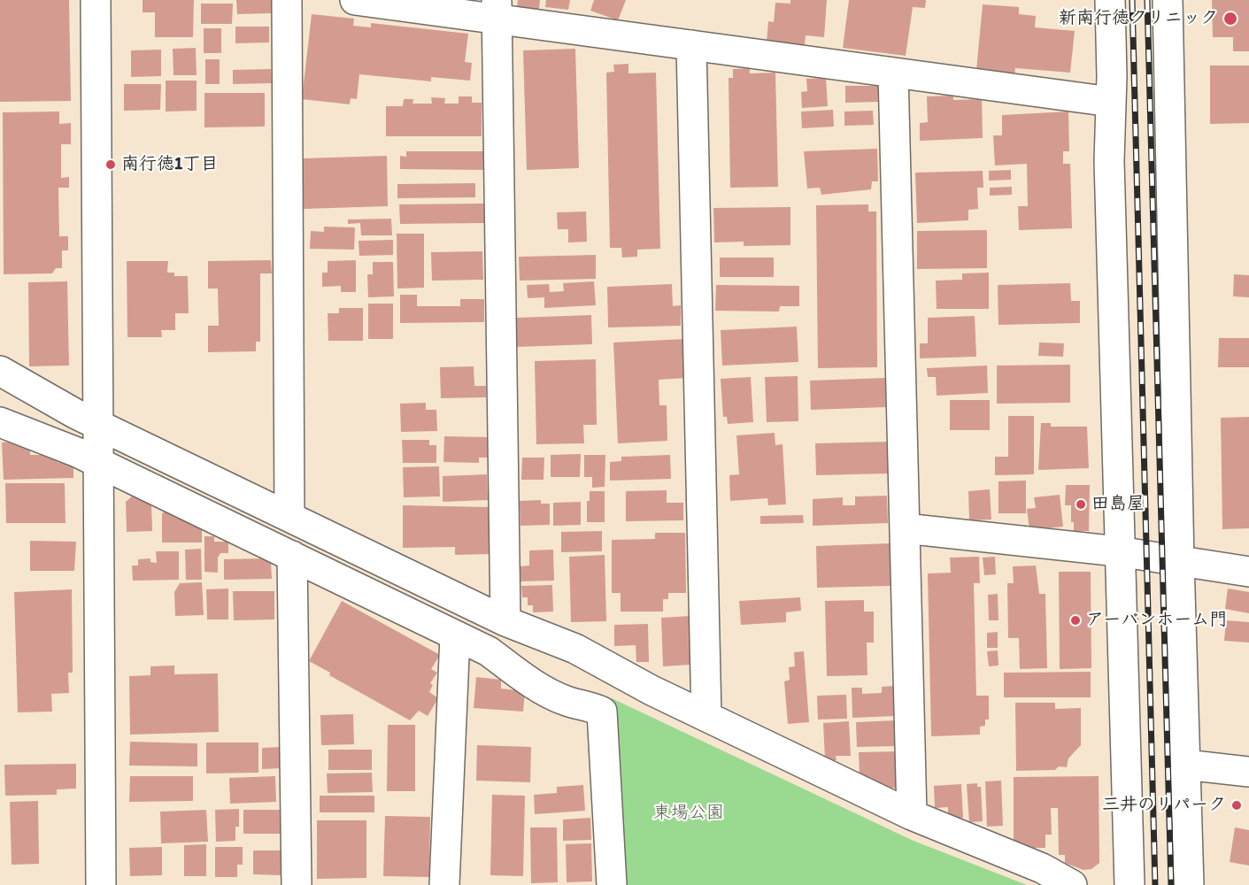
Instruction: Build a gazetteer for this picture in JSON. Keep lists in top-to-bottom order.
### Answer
{
  "parks": ["東場公園"],
  "places": [
    "新南行徳クリニック",
    "南行徳1丁目",
    "田島屋",
    "アーバンホーム門",
    "三井のリパーク"
  ]
}
